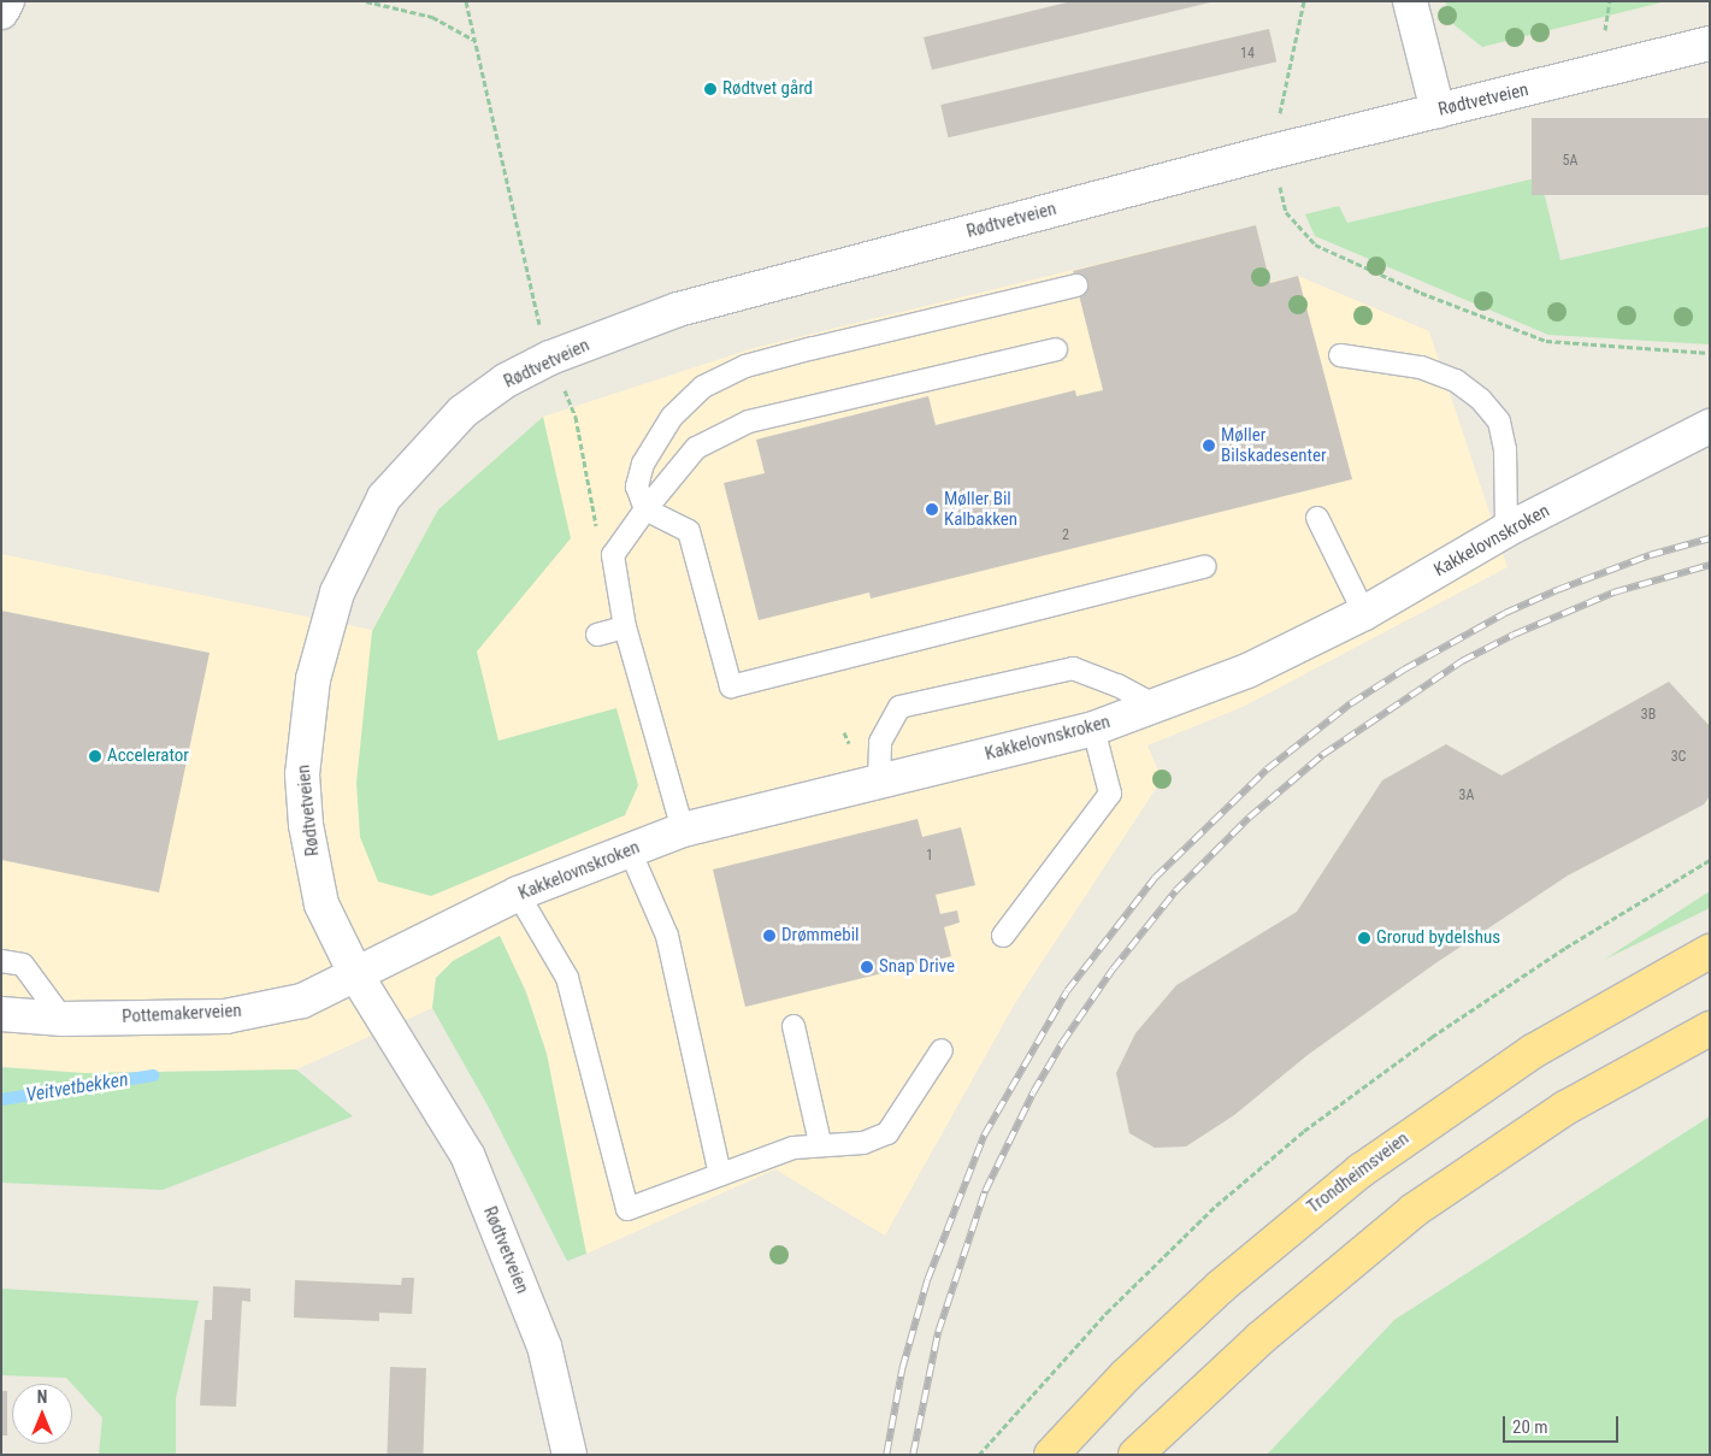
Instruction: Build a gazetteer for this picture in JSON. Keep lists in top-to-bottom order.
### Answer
{
  "streets": {
    "highway": ["Trondheimsveien"],
    "street": ["Rødtvetveien", "Kakkelovnskroken", "Pottemakerveien"]
  },
  "crossings": [
    ["Rødtvetveien", "Kakkelovnskroken"],
    ["Rødtvetveien", "Pottemakerveien"],
    ["Kakkelovnskroken", "Pottemakerveien"]
  ],
  "water": ["Veitvetbekken"],
  "places": [
    "Rødtvet gård",
    "Møller Bilskadesenter",
    "Møller Bil Kalbakken",
    "Accelerator",
    "Drømmebil",
    "Grorud bydelshus",
    "Snap Drive"
  ],
  "house_numbers": [
    "14",
    "5A",
    "2",
    "3B",
    "3C",
    "3A",
    "1"
  ],
  "scale_bar": "20 m",
  "north": "top"
}
